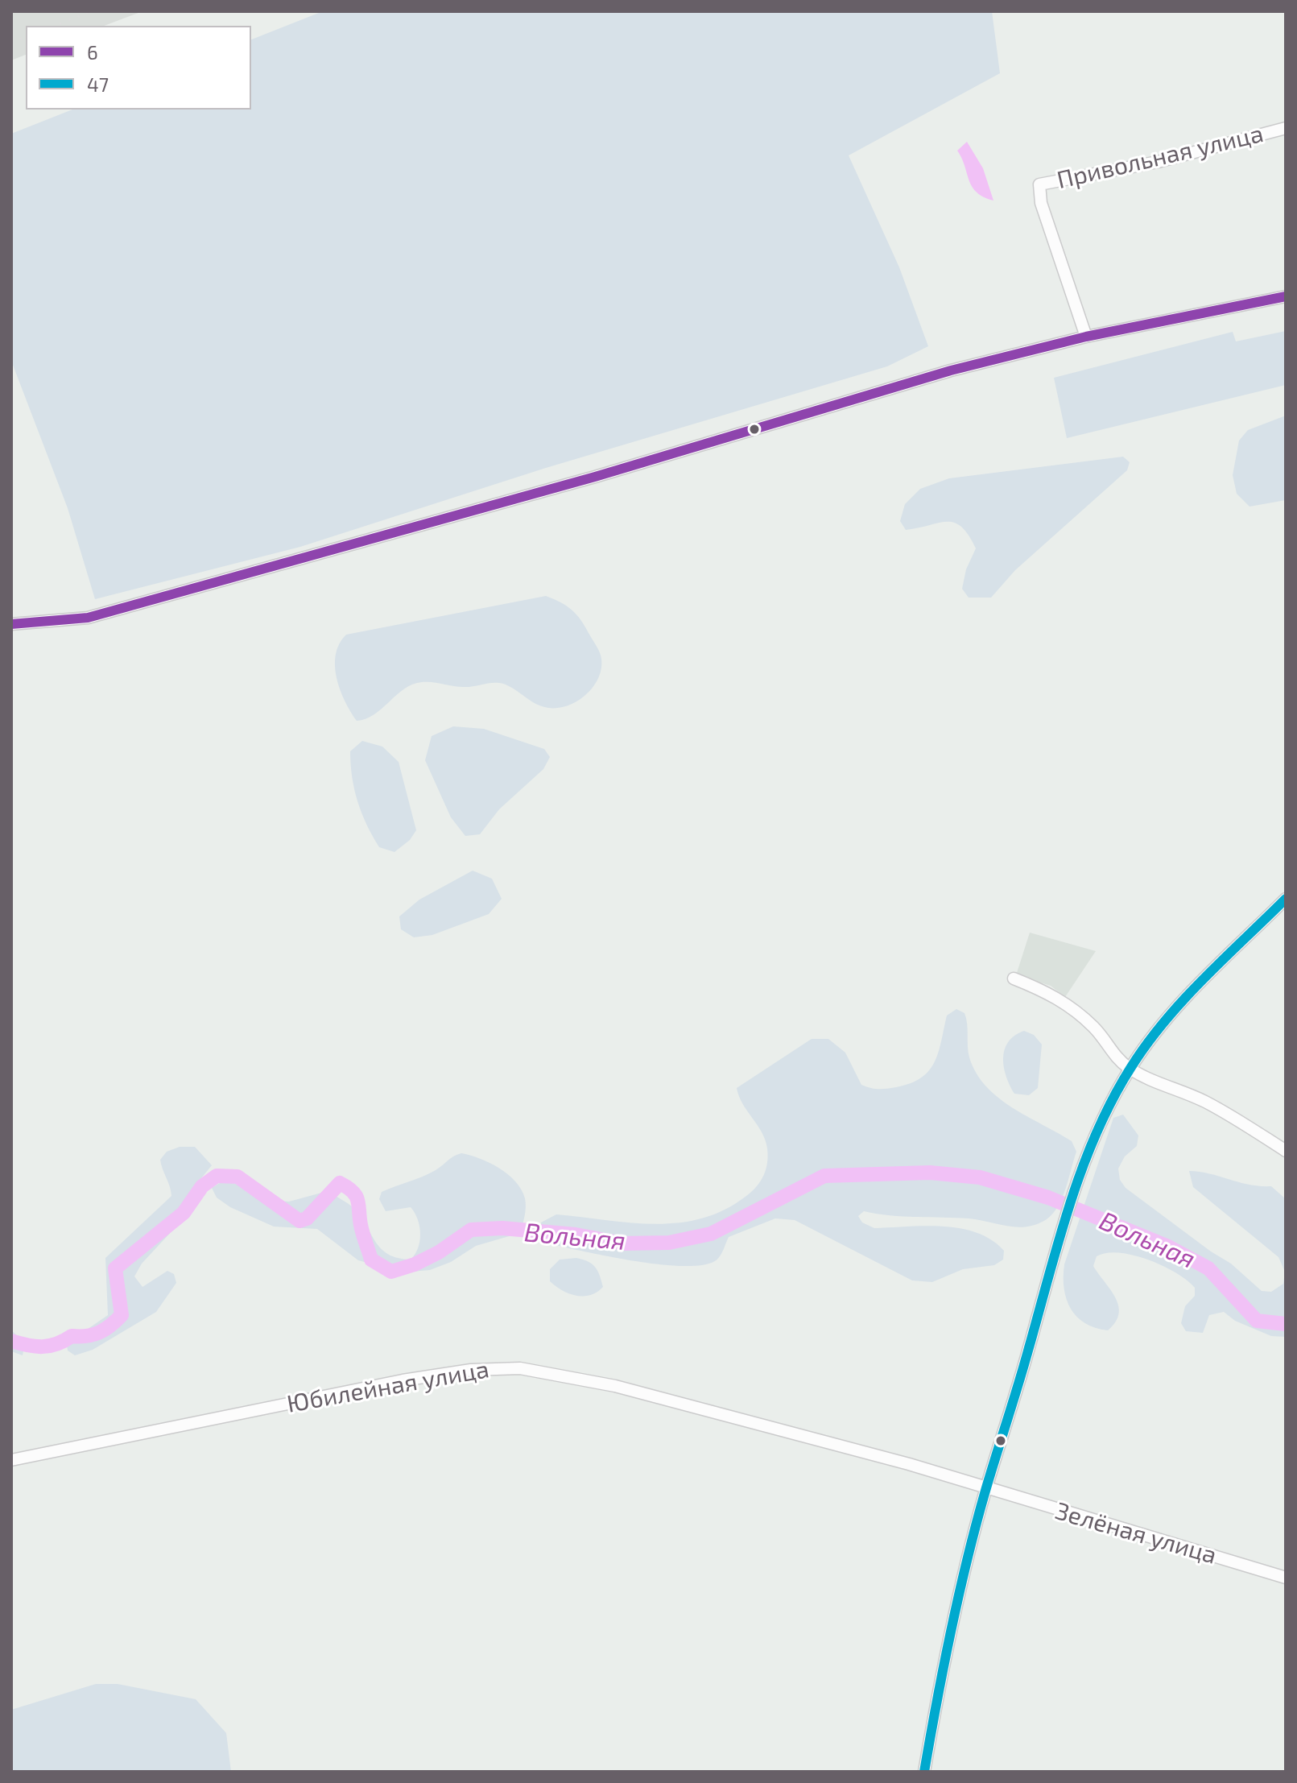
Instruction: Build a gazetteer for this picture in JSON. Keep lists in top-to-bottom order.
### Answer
{
  "streets": {
    "street": ["Привольная улица", "Юбилейная улица", "Зелёная улица"]
  },
  "crossings": [
    ["Юбилейная улица", "Зелёная улица"]
  ],
  "water": ["Вольная"],
  "lines": ["transit line 6", "transit line 47"],
  "legend": ["6", "47"]
}
